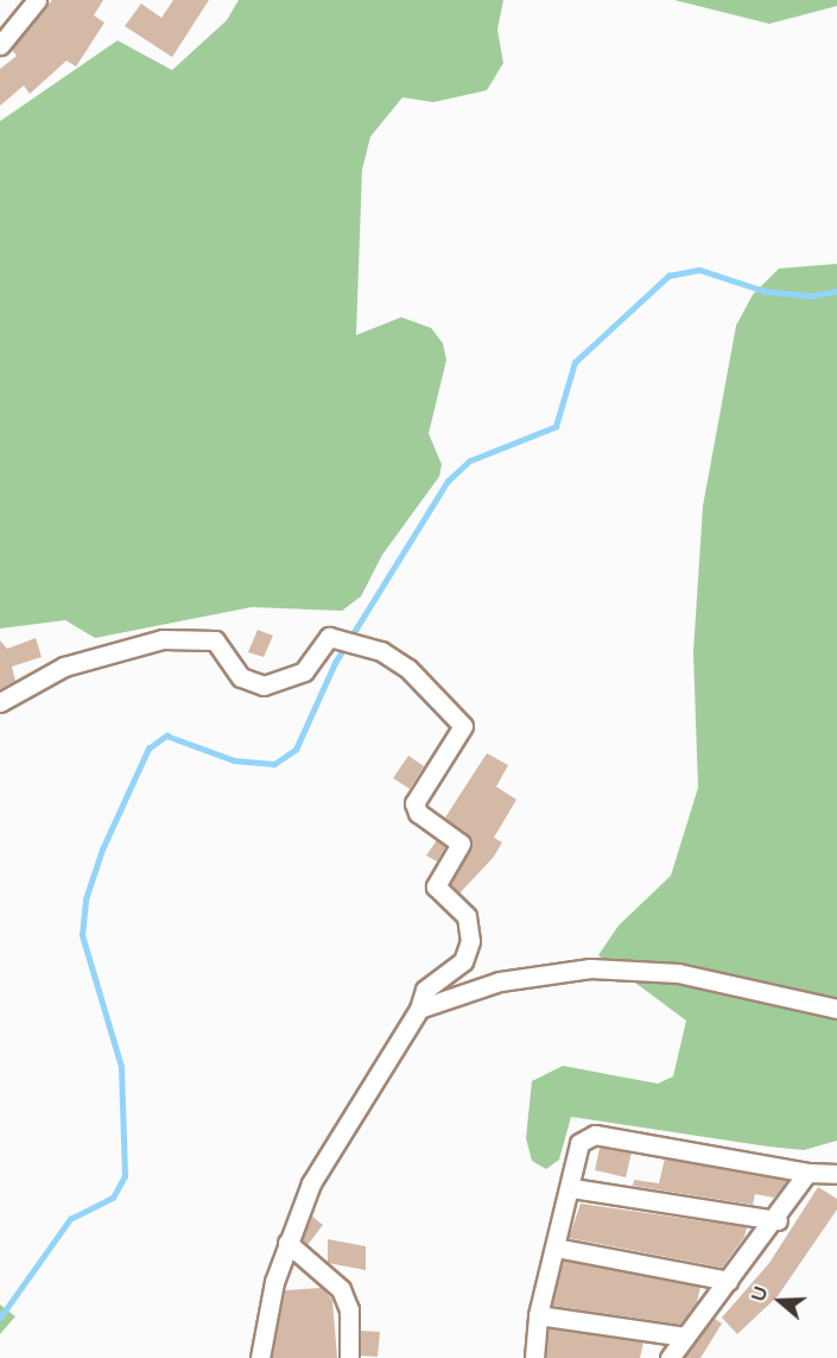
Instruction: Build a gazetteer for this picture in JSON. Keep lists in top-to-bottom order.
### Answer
{
  "north": "left"
}
